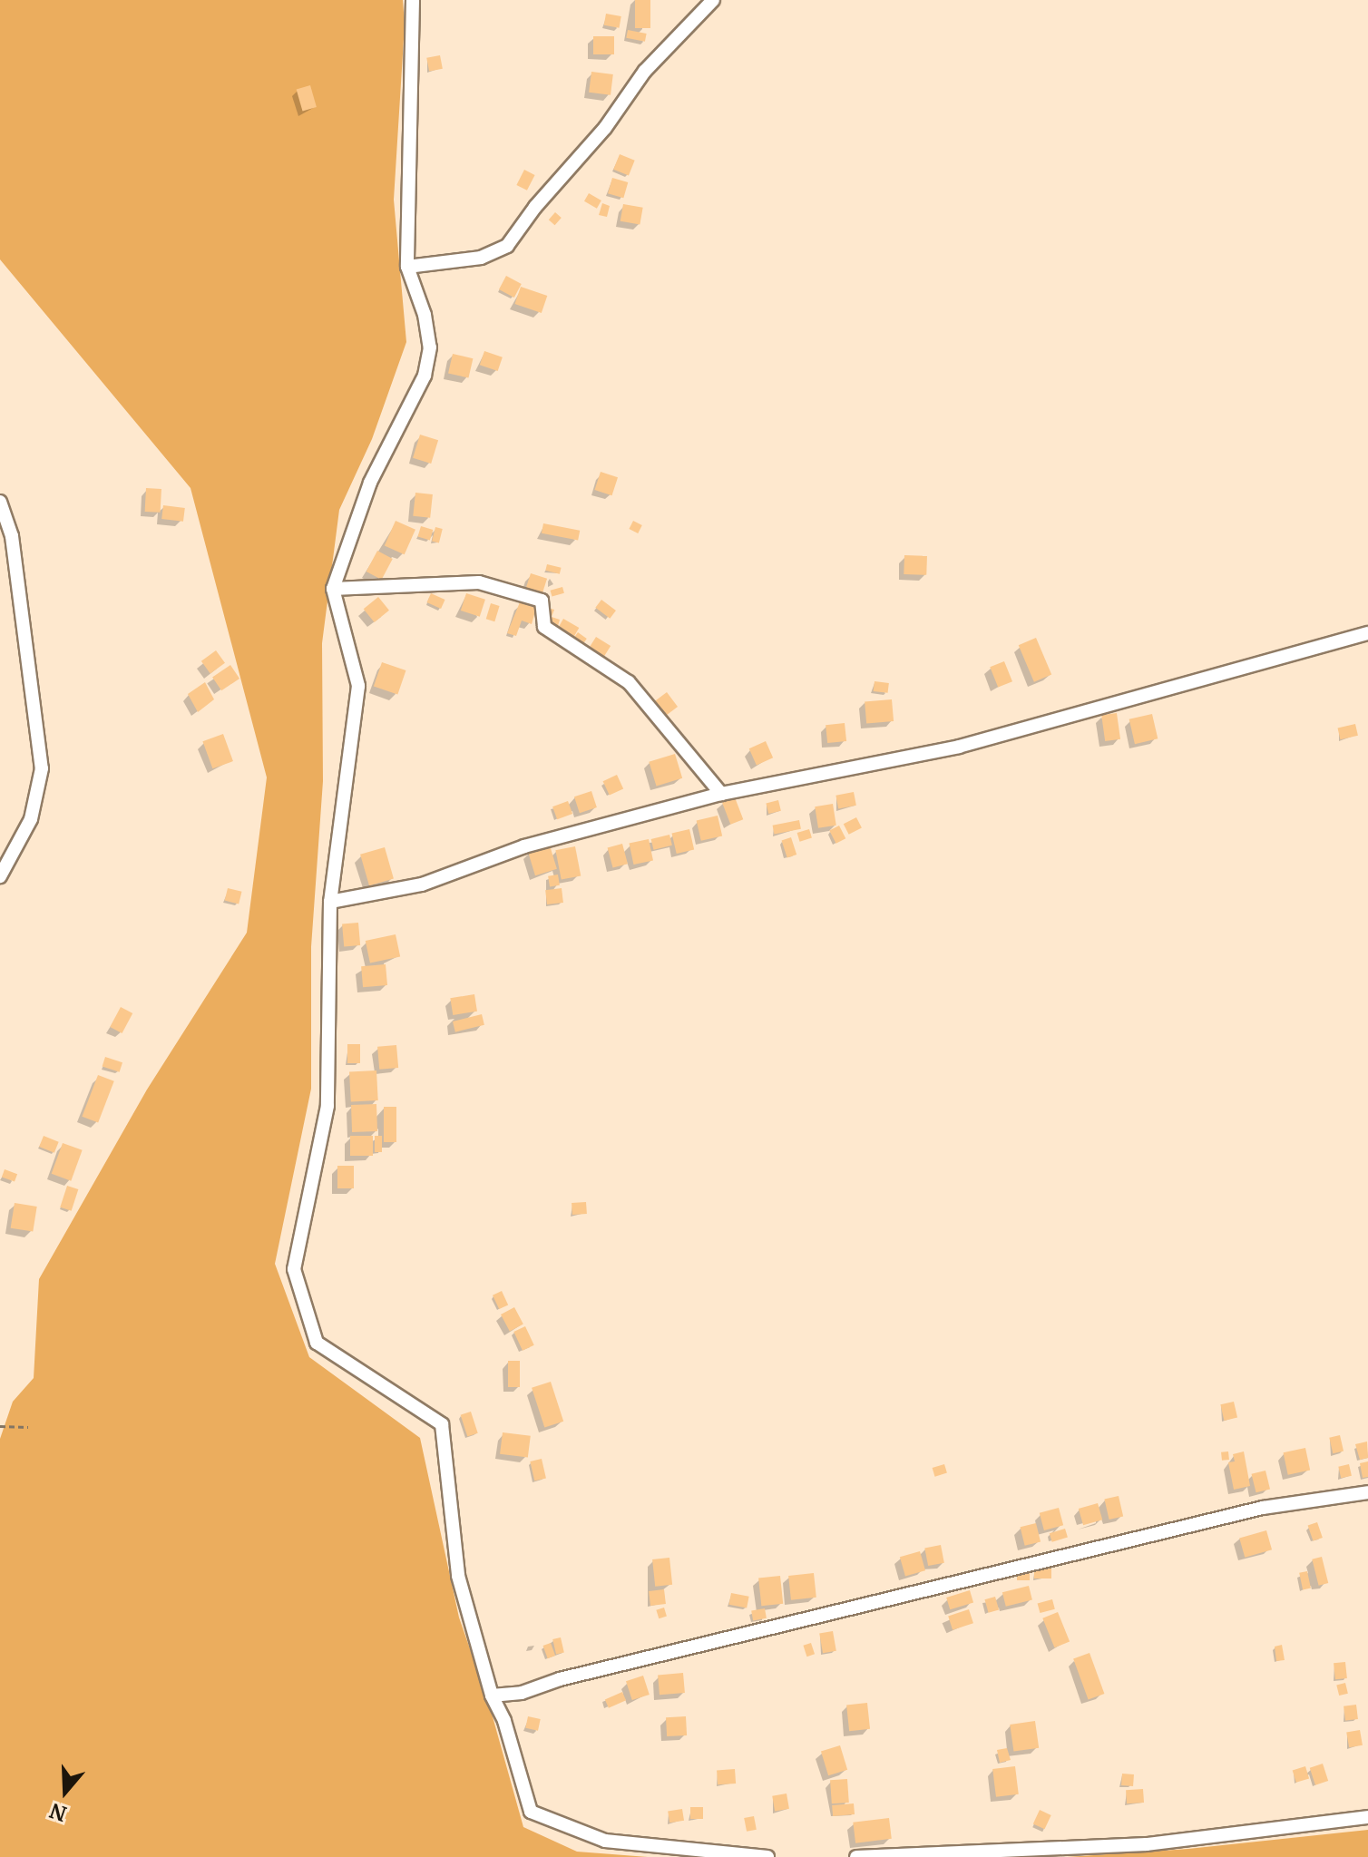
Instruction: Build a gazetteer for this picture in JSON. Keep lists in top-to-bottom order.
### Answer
{
  "north": "bottom"
}
